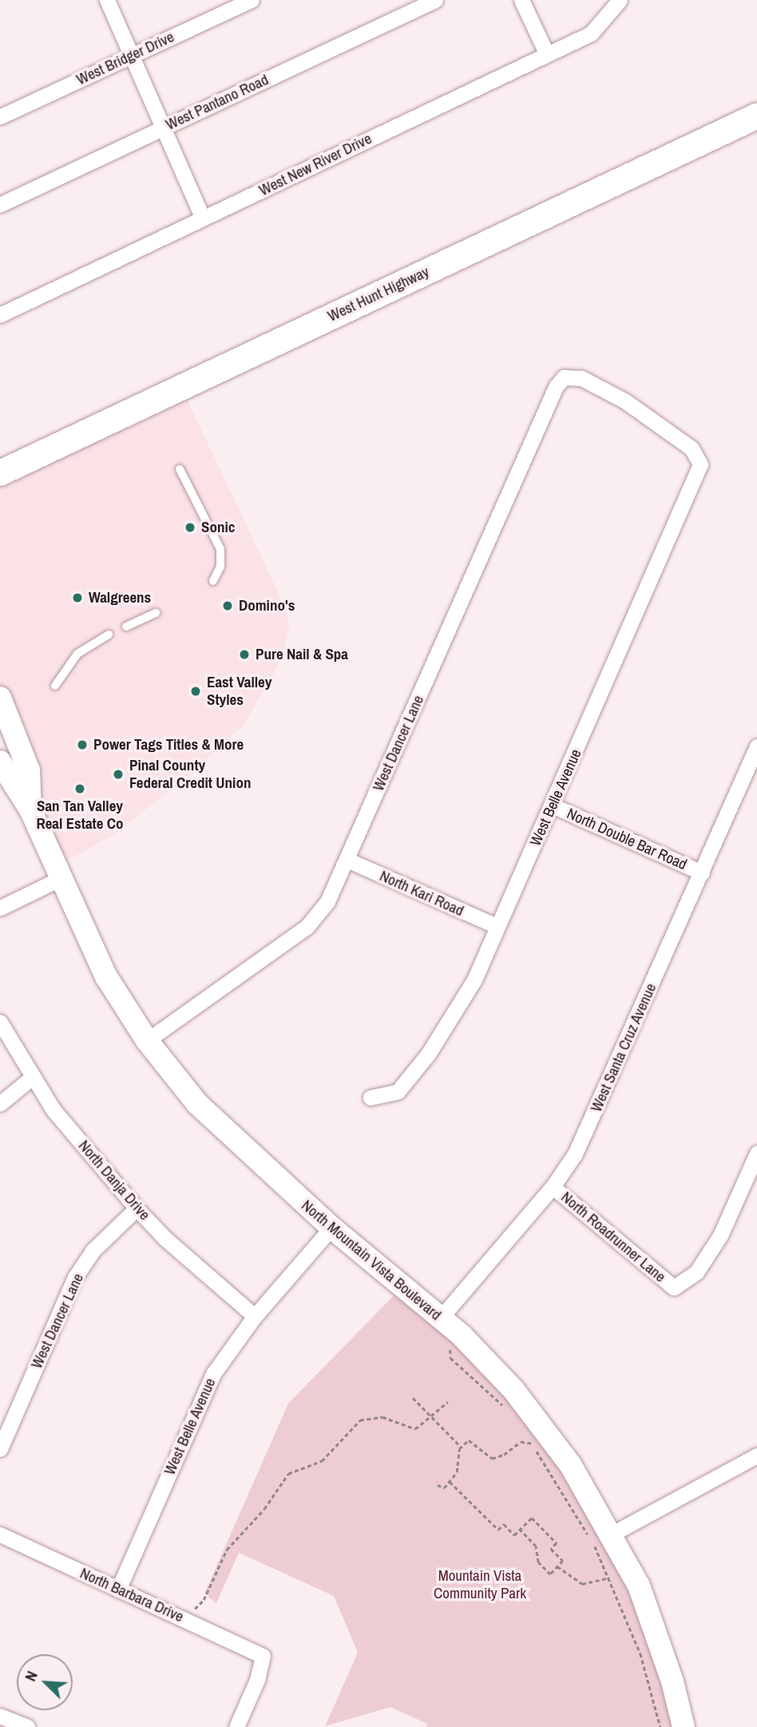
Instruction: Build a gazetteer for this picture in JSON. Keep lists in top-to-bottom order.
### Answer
{
  "streets": {
    "main road": ["West Hunt Highway"],
    "street": [
      "West Bridger Drive",
      "West Pantano Road",
      "West New River Drive",
      "West Dancer Lane",
      "West Belle Avenue",
      "North Double Bar Road",
      "North Kari Road",
      "West Santa Cruz Avenue",
      "North Danja Drive",
      "North Roadrunner Lane",
      "North Mountain Vista Boulevard",
      "North Barbara Drive"
    ]
  },
  "crossings": [
    ["West Dancer Lane", "West Belle Avenue"],
    ["West Dancer Lane", "North Kari Road"],
    ["West Dancer Lane", "North Danja Drive"],
    ["West Dancer Lane", "North Mountain Vista Boulevard"],
    ["West Belle Avenue", "North Double Bar Road"],
    ["West Belle Avenue", "North Kari Road"],
    ["West Belle Avenue", "North Danja Drive"],
    ["West Belle Avenue", "North Mountain Vista Boulevard"],
    ["West Belle Avenue", "North Barbara Drive"],
    ["North Double Bar Road", "West Santa Cruz Avenue"],
    ["West Santa Cruz Avenue", "North Roadrunner Lane"],
    ["West Santa Cruz Avenue", "North Mountain Vista Boulevard"]
  ],
  "parks": ["Mountain Vista Community Park"],
  "places": [
    "Sonic",
    "Walgreens",
    "Domino's",
    "Pure Nail & Spa",
    "East Valley Styles",
    "Power Tags Titles & More",
    "Pinal County Federal Credit Union",
    "San Tan Valley Real Estate Co"
  ],
  "north": "top left"
}
